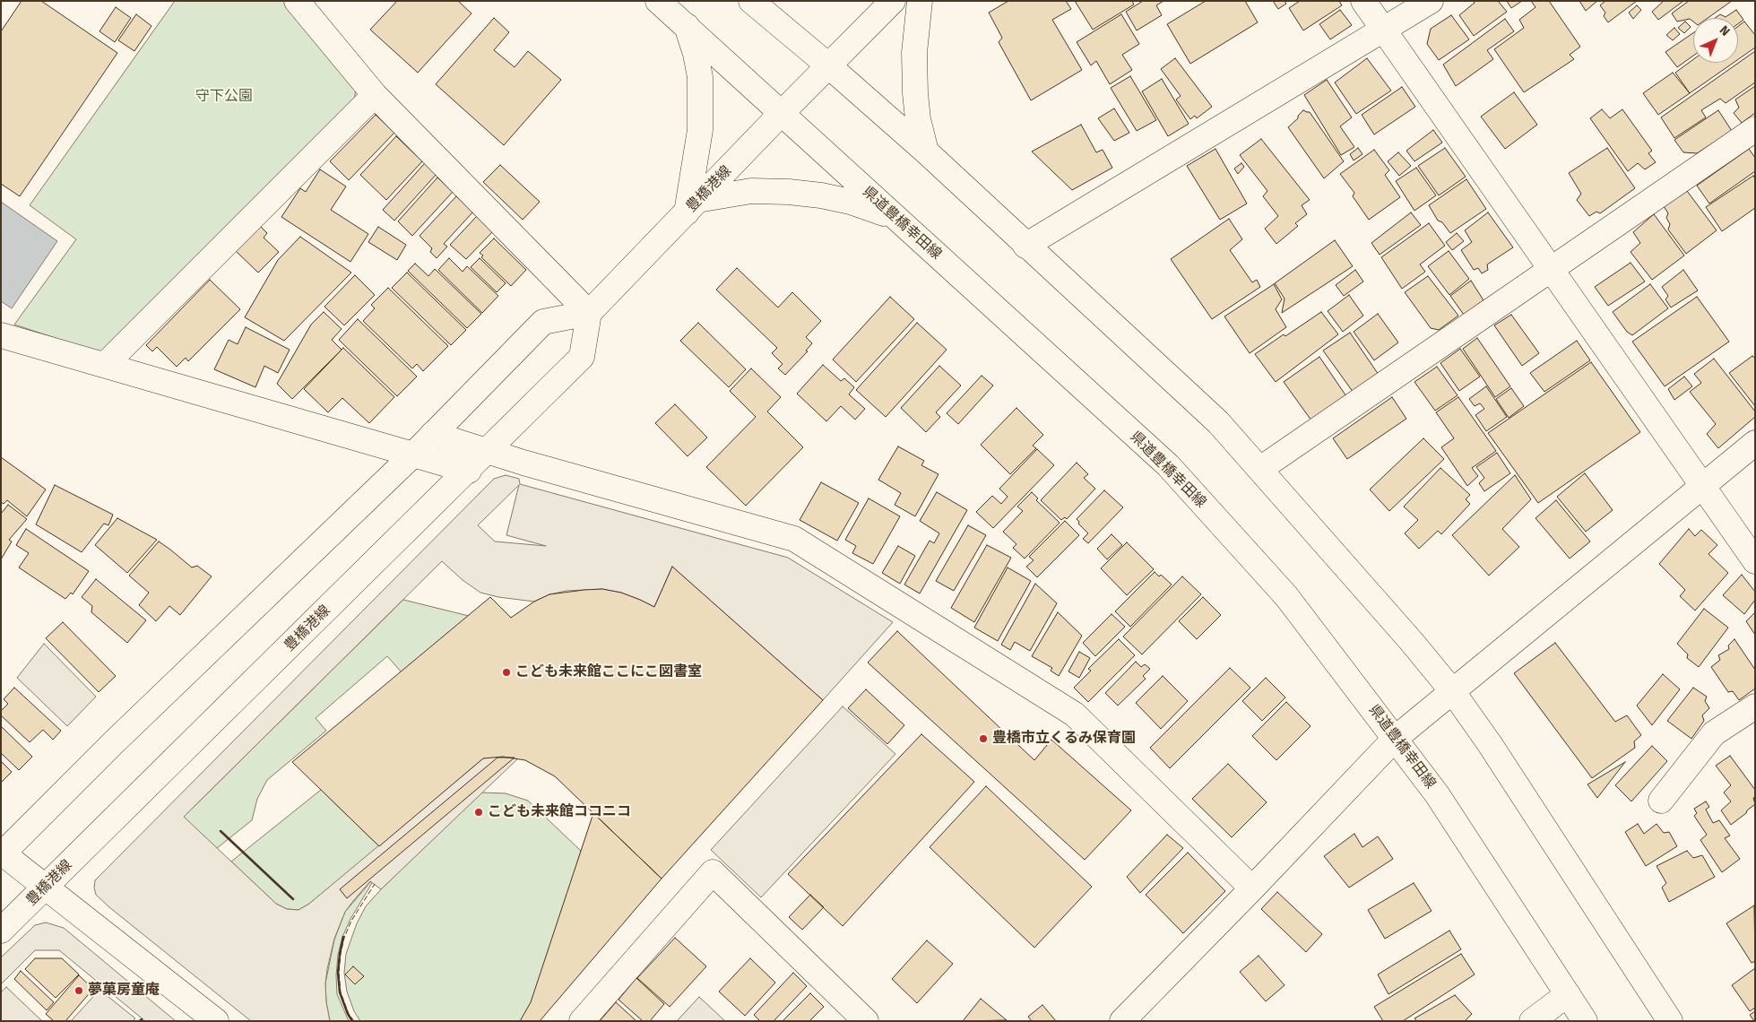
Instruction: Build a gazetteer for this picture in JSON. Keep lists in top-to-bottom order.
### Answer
{
  "streets": {
    "street": ["豊橋港線", "県道豊橋幸田線"]
  },
  "crossings": [
    ["豊橋港線", "県道豊橋幸田線"]
  ],
  "parks": ["守下公園"],
  "places": [
    "こども未来館ここにこ図書室",
    "豊橋市立くるみ保育園",
    "こども未来館ココニコ",
    "夢菓房童庵"
  ],
  "north": "top right"
}
